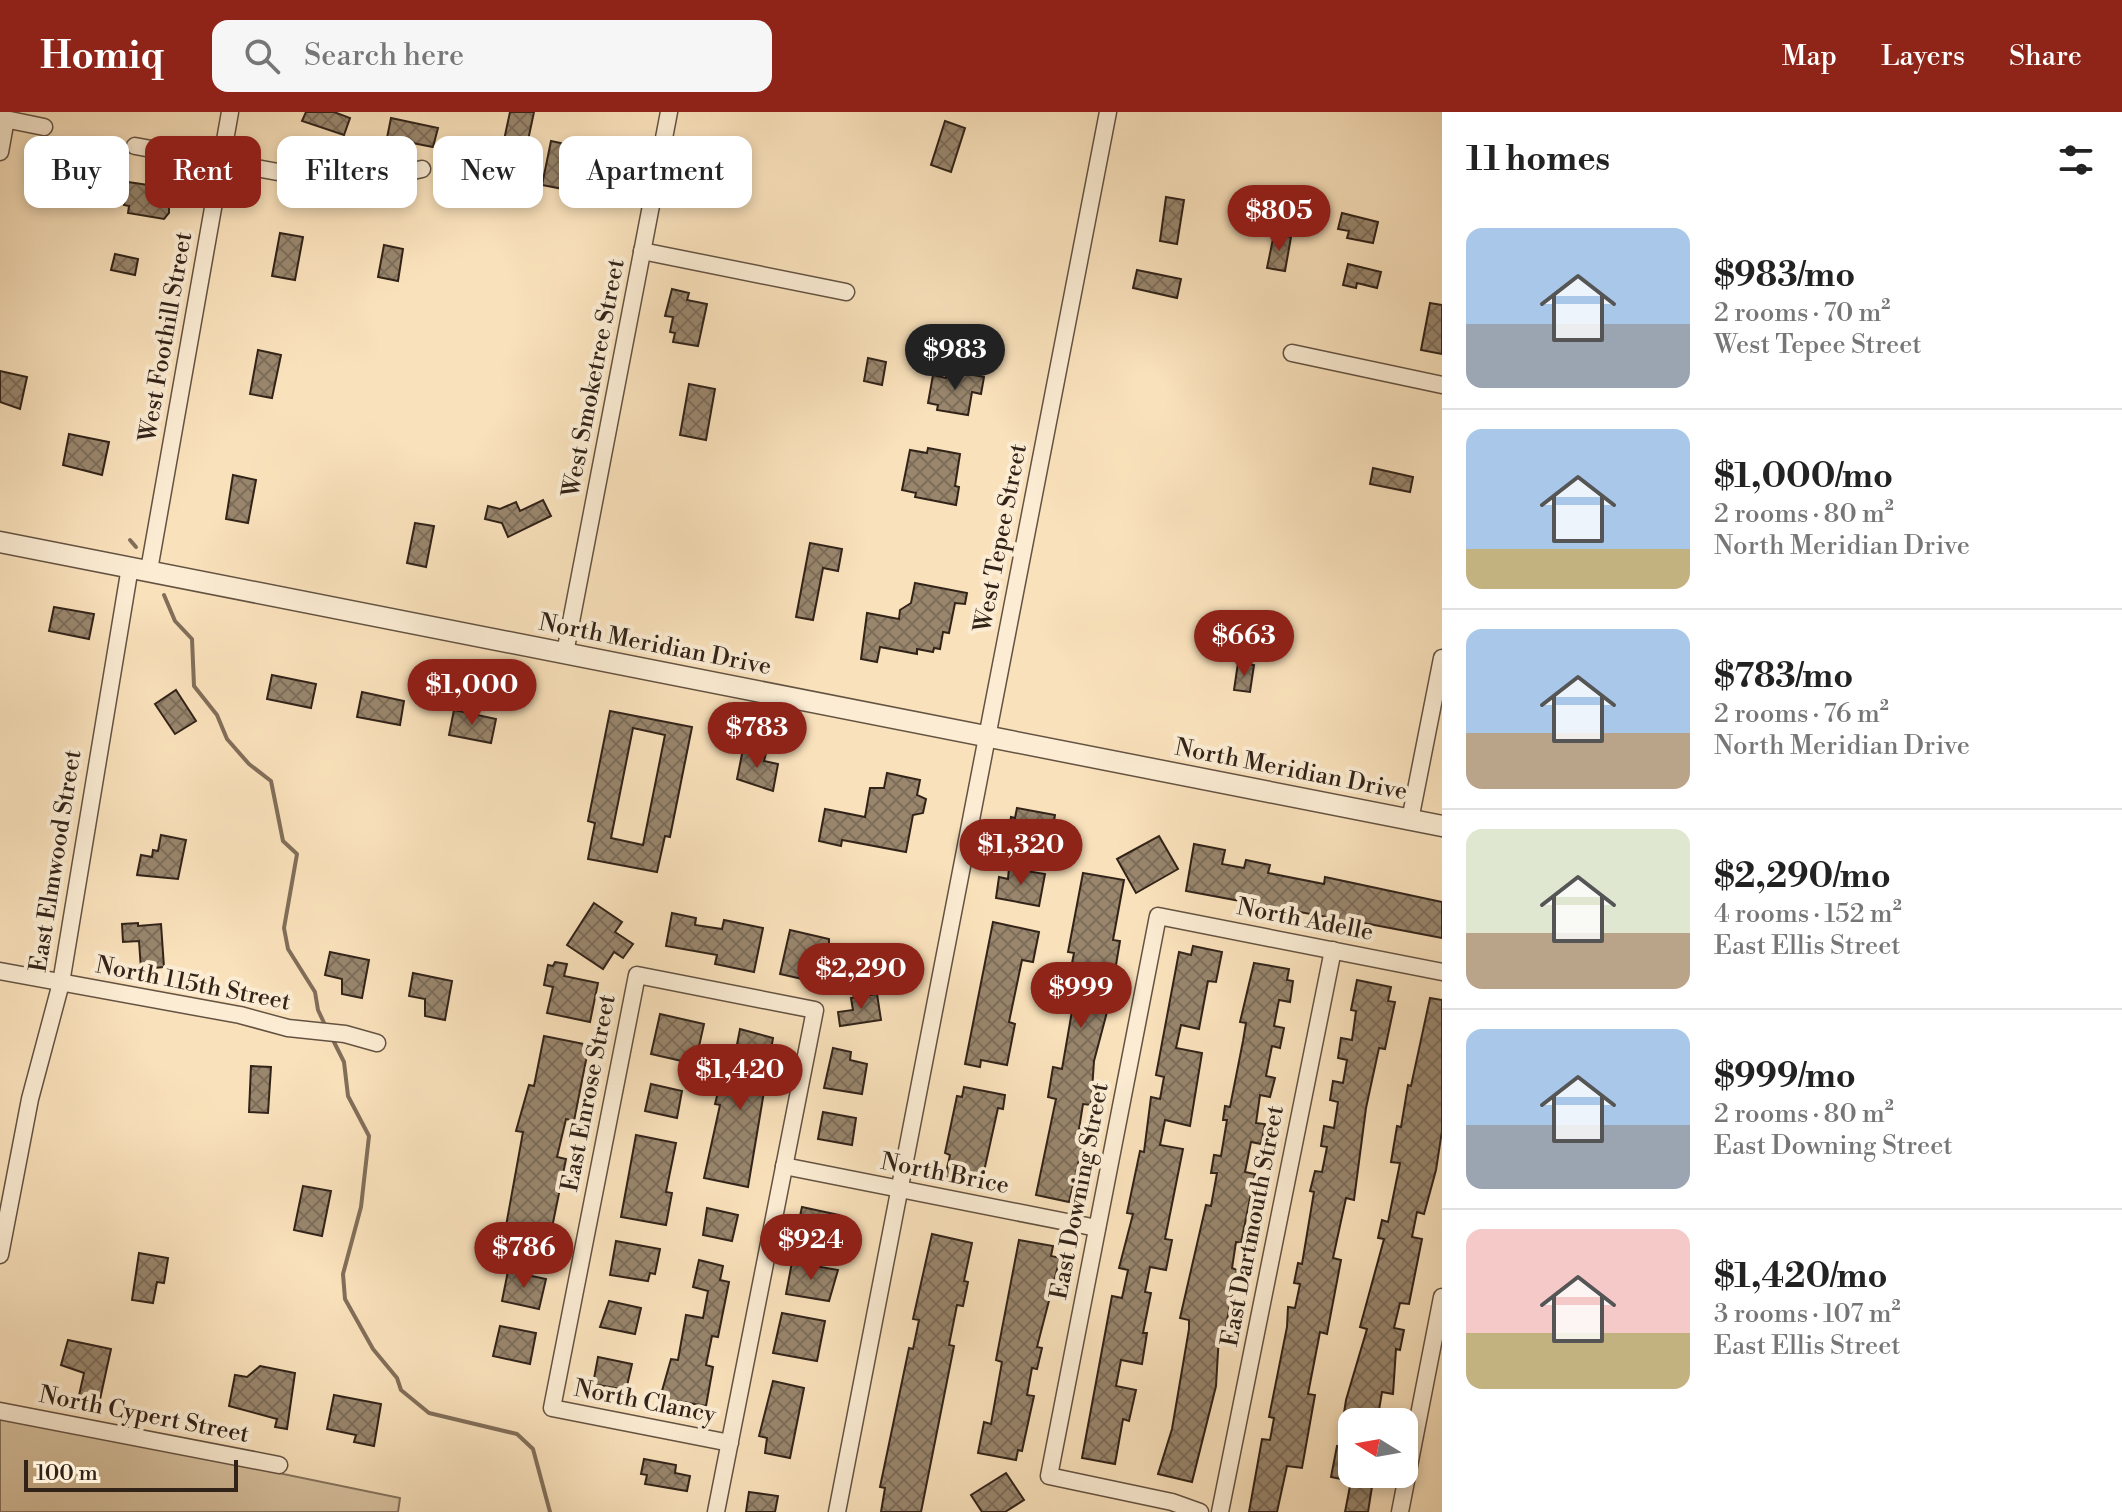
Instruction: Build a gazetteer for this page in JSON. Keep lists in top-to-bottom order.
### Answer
{
  "streets": {
    "street": [
      "West Foothill Street",
      "West Smoketree Street",
      "West Tepee Street",
      "North Meridian Drive",
      "East Elmwood Street",
      "North Adelle",
      "North 115th Street",
      "East Enrose Street",
      "North Brice",
      "East Downing Street",
      "East Dartmouth Street",
      "North Clancy",
      "North Cypert Street"
    ]
  },
  "crossings": [
    ["West Foothill Street", "North Meridian Drive"],
    ["West Foothill Street", "East Elmwood Street"],
    ["West Smoketree Street", "North Meridian Drive"],
    ["West Tepee Street", "North Meridian Drive"],
    ["West Tepee Street", "North Brice"],
    ["North Meridian Drive", "East Elmwood Street"],
    ["East Elmwood Street", "North 115th Street"],
    ["North Adelle", "East Downing Street"],
    ["North Adelle", "East Dartmouth Street"],
    ["East Enrose Street", "North Brice"],
    ["East Enrose Street", "North Clancy"],
    ["North Brice", "East Downing Street"]
  ],
  "scale_bar": "100 m",
  "north": "left",
  "page": {
    "header": "Homiq",
    "search": "Search here",
    "nav": ["Map", "Layers", "Share"],
    "heading": "11 homes",
    "chip": [
      "Buy",
      "Rent",
      "Filters",
      "New",
      "Apartment"
    ],
    "price": [
      "$805",
      "$983",
      "$663",
      "$1,000",
      "$783",
      "$1,320",
      "$2,290",
      "$999",
      "$1,420",
      "$924",
      "$786"
    ],
    "list": [
      {
        "name": "$983/mo",
        "note": "2 rooms · 70 m² · West Tepee Street"
      },
      {
        "name": "$1,000/mo",
        "note": "2 rooms · 80 m² · North Meridian Drive"
      },
      {
        "name": "$783/mo",
        "note": "2 rooms · 76 m² · North Meridian Drive"
      },
      {
        "name": "$2,290/mo",
        "note": "4 rooms · 152 m² · East Ellis Street"
      },
      {
        "name": "$999/mo",
        "note": "2 rooms · 80 m² · East Downing Street"
      },
      {
        "name": "$1,420/mo",
        "note": "3 rooms · 107 m² · East Ellis Street"
      }
    ],
    "scale": "100 m"
  }
}
